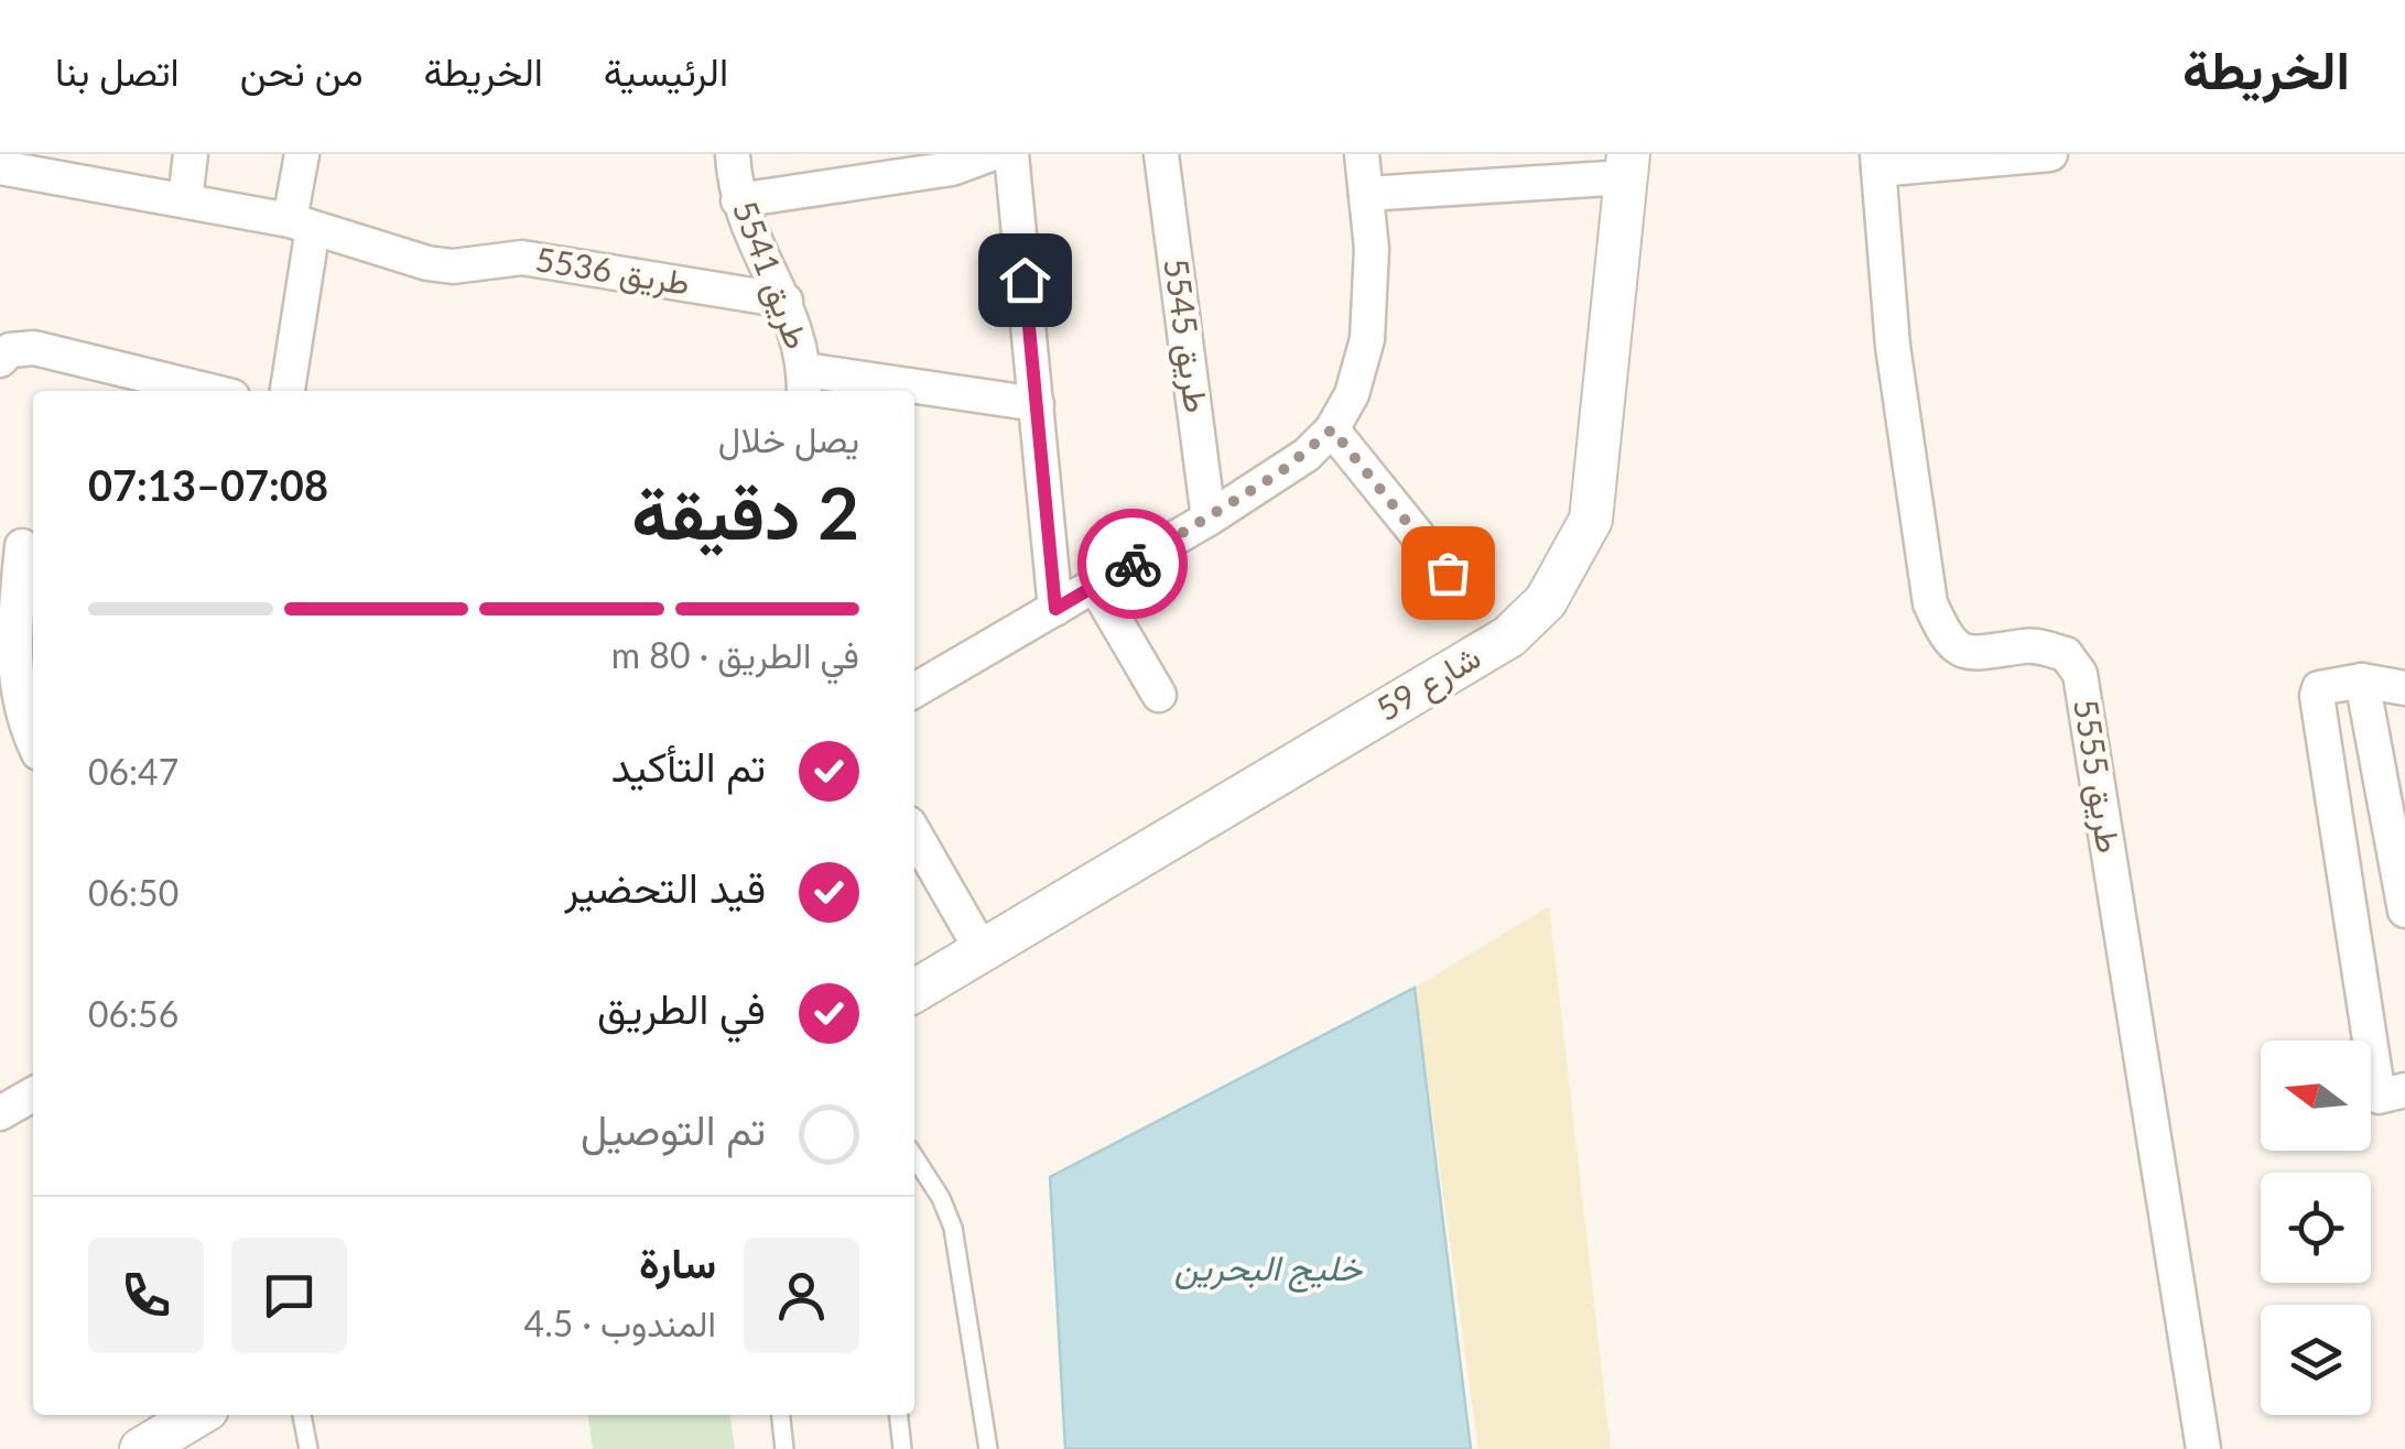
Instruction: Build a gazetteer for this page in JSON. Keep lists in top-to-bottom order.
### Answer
{
  "streets": {
    "street": [
      "طريق 5536",
      "طريق 5541",
      "طريق 5545",
      "شارع 59",
      "طريق 5555"
    ]
  },
  "crossings": [
    ["طريق 5536", "طريق 5541"]
  ],
  "water": ["خليج البحرين"],
  "north": "left",
  "page": {
    "header": "الخريطة",
    "nav": [
      "الرئيسية",
      "الخريطة",
      "من نحن",
      "اتصل بنا"
    ],
    "heading": ["2 دقيقة", "يصل خلال", "07:08–07:13"],
    "panel": ["سارة", "المندوب · 4.5"],
    "bar": "في الطريق · 80 m",
    "list": [
      ["تم التأكيد", "06:47"],
      ["قيد التحضير", "06:50"],
      ["في الطريق", "06:56"],
      "تم التوصيل"
    ]
  }
}
